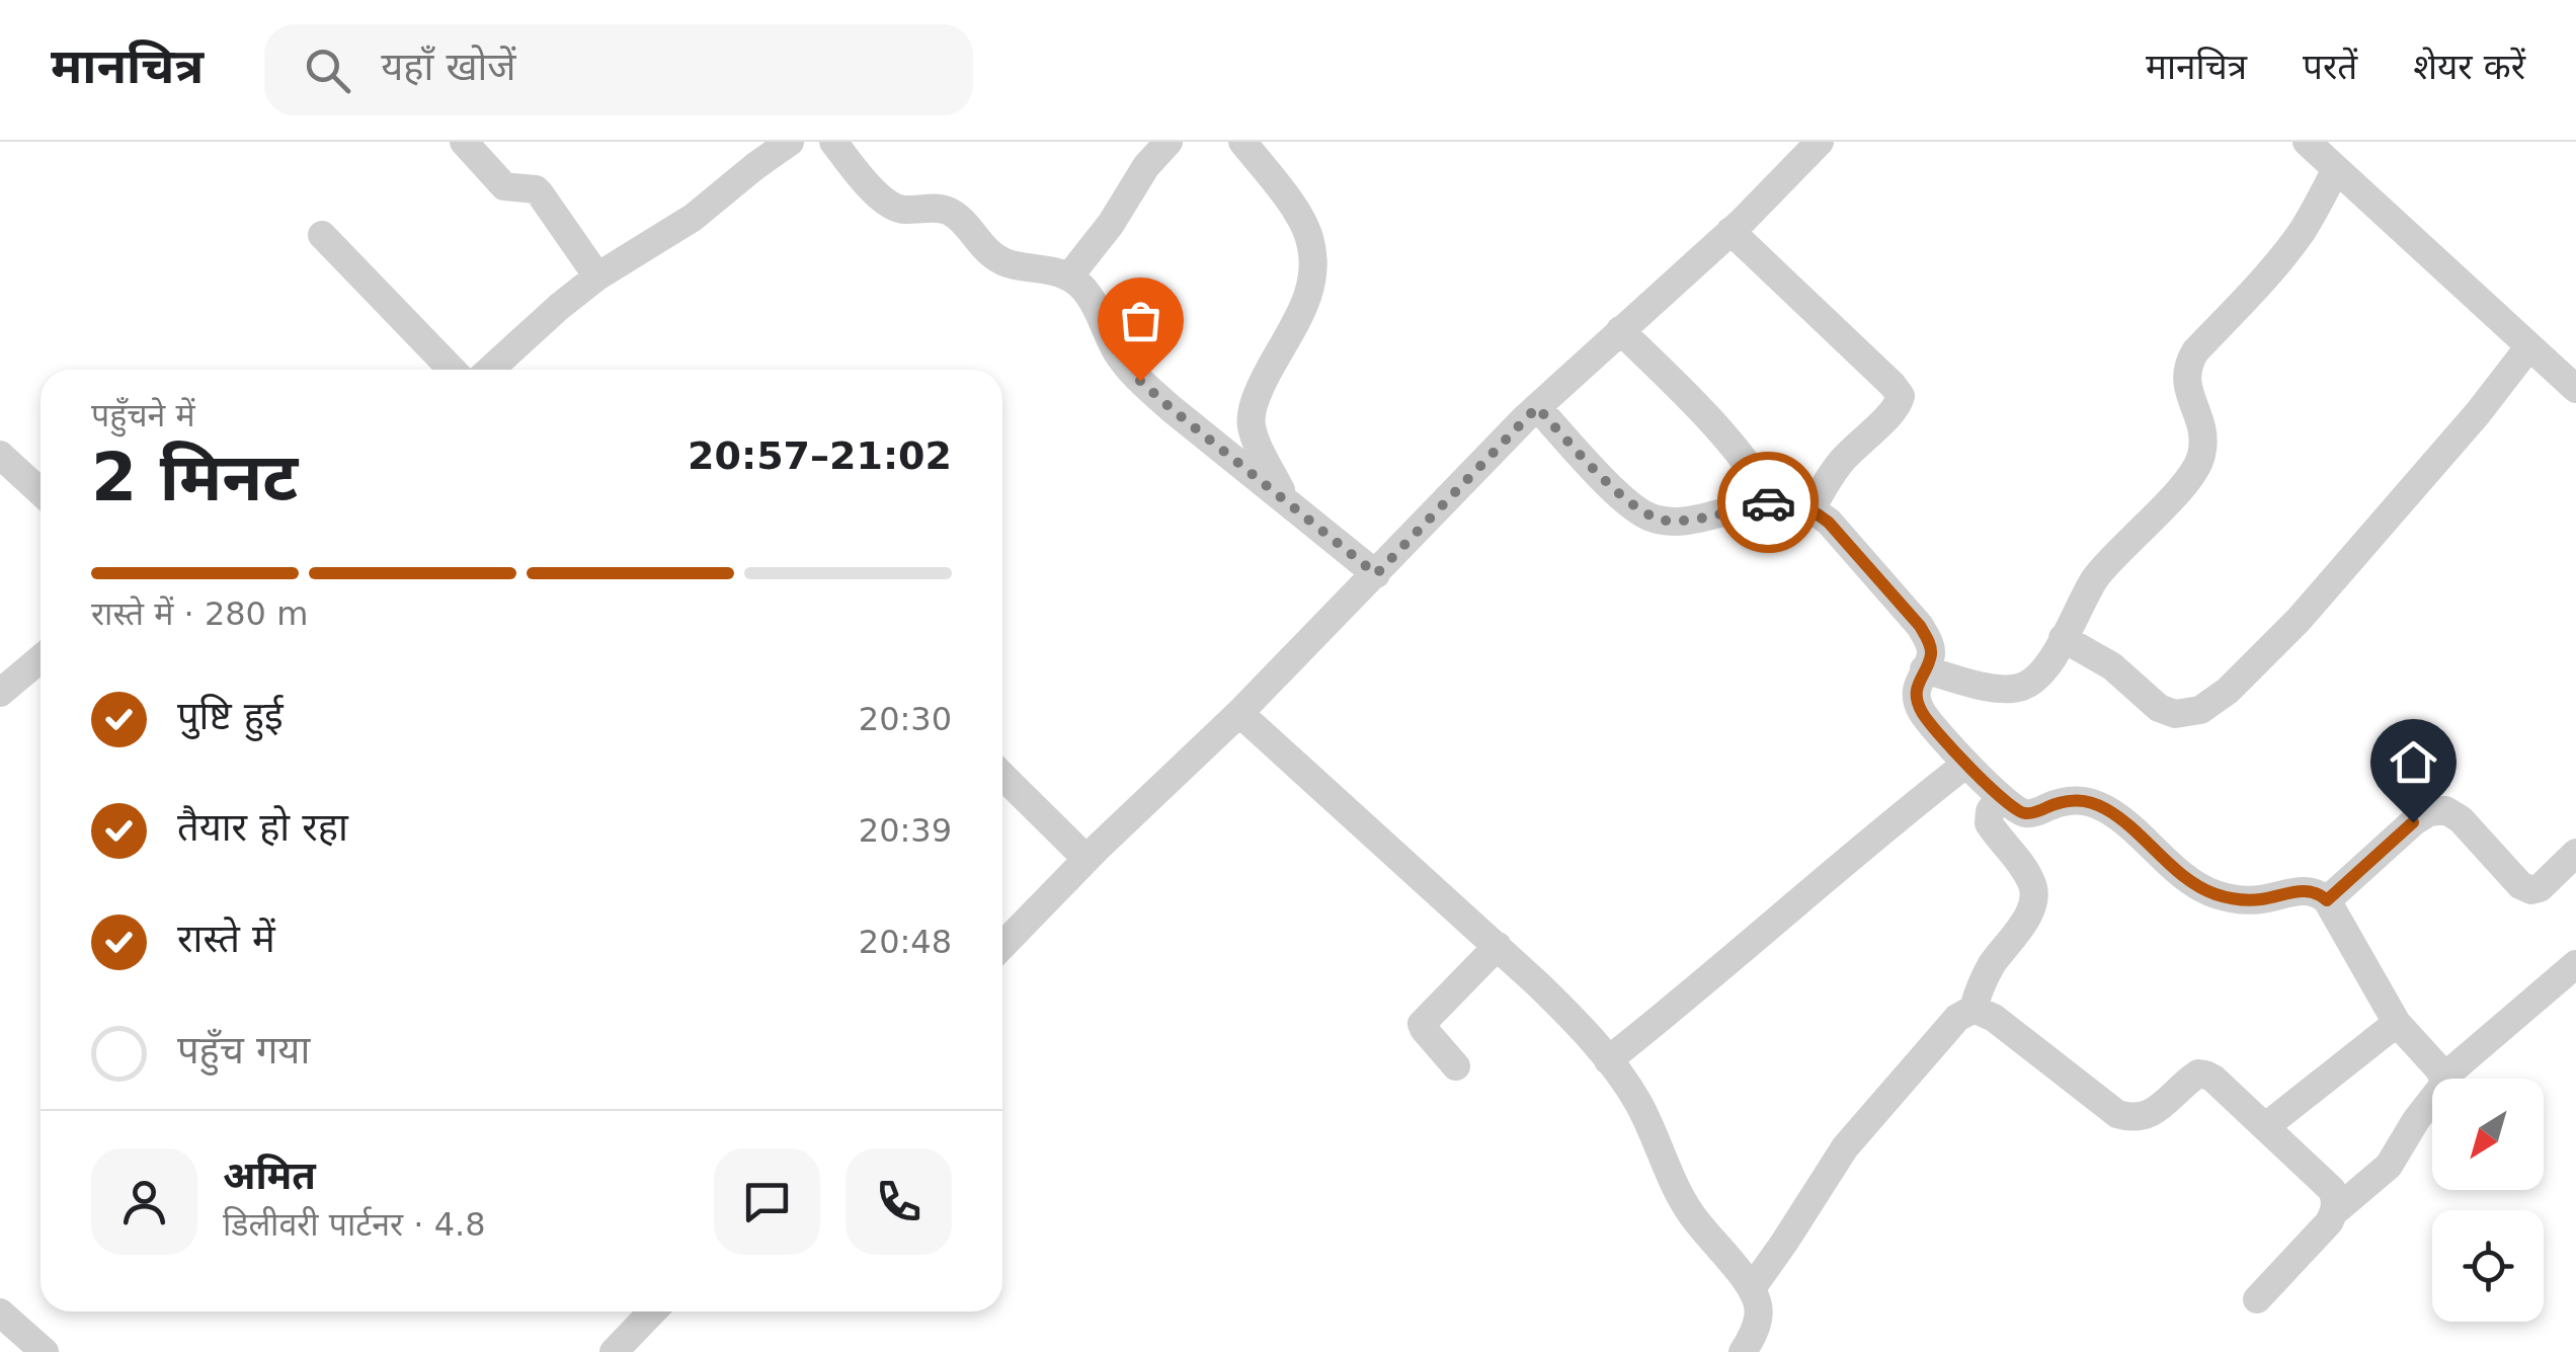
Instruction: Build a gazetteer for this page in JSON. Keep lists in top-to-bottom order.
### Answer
{
  "north": "bottom left",
  "page": {
    "header": "मानचित्र",
    "search": "यहाँ खोजें",
    "nav": ["मानचित्र", "परतें", "शेयर करें"],
    "heading": ["2 मिनट", "पहुँचने में", "20:57–21:02"],
    "panel": ["अमित", "डिलीवरी पार्टनर · 4.8"],
    "bar": "रास्ते में · 280 m",
    "list": [
      ["पुष्टि हुई", "20:30"],
      ["तैयार हो रहा", "20:39"],
      ["रास्ते में", "20:48"],
      "पहुँच गया"
    ]
  }
}
